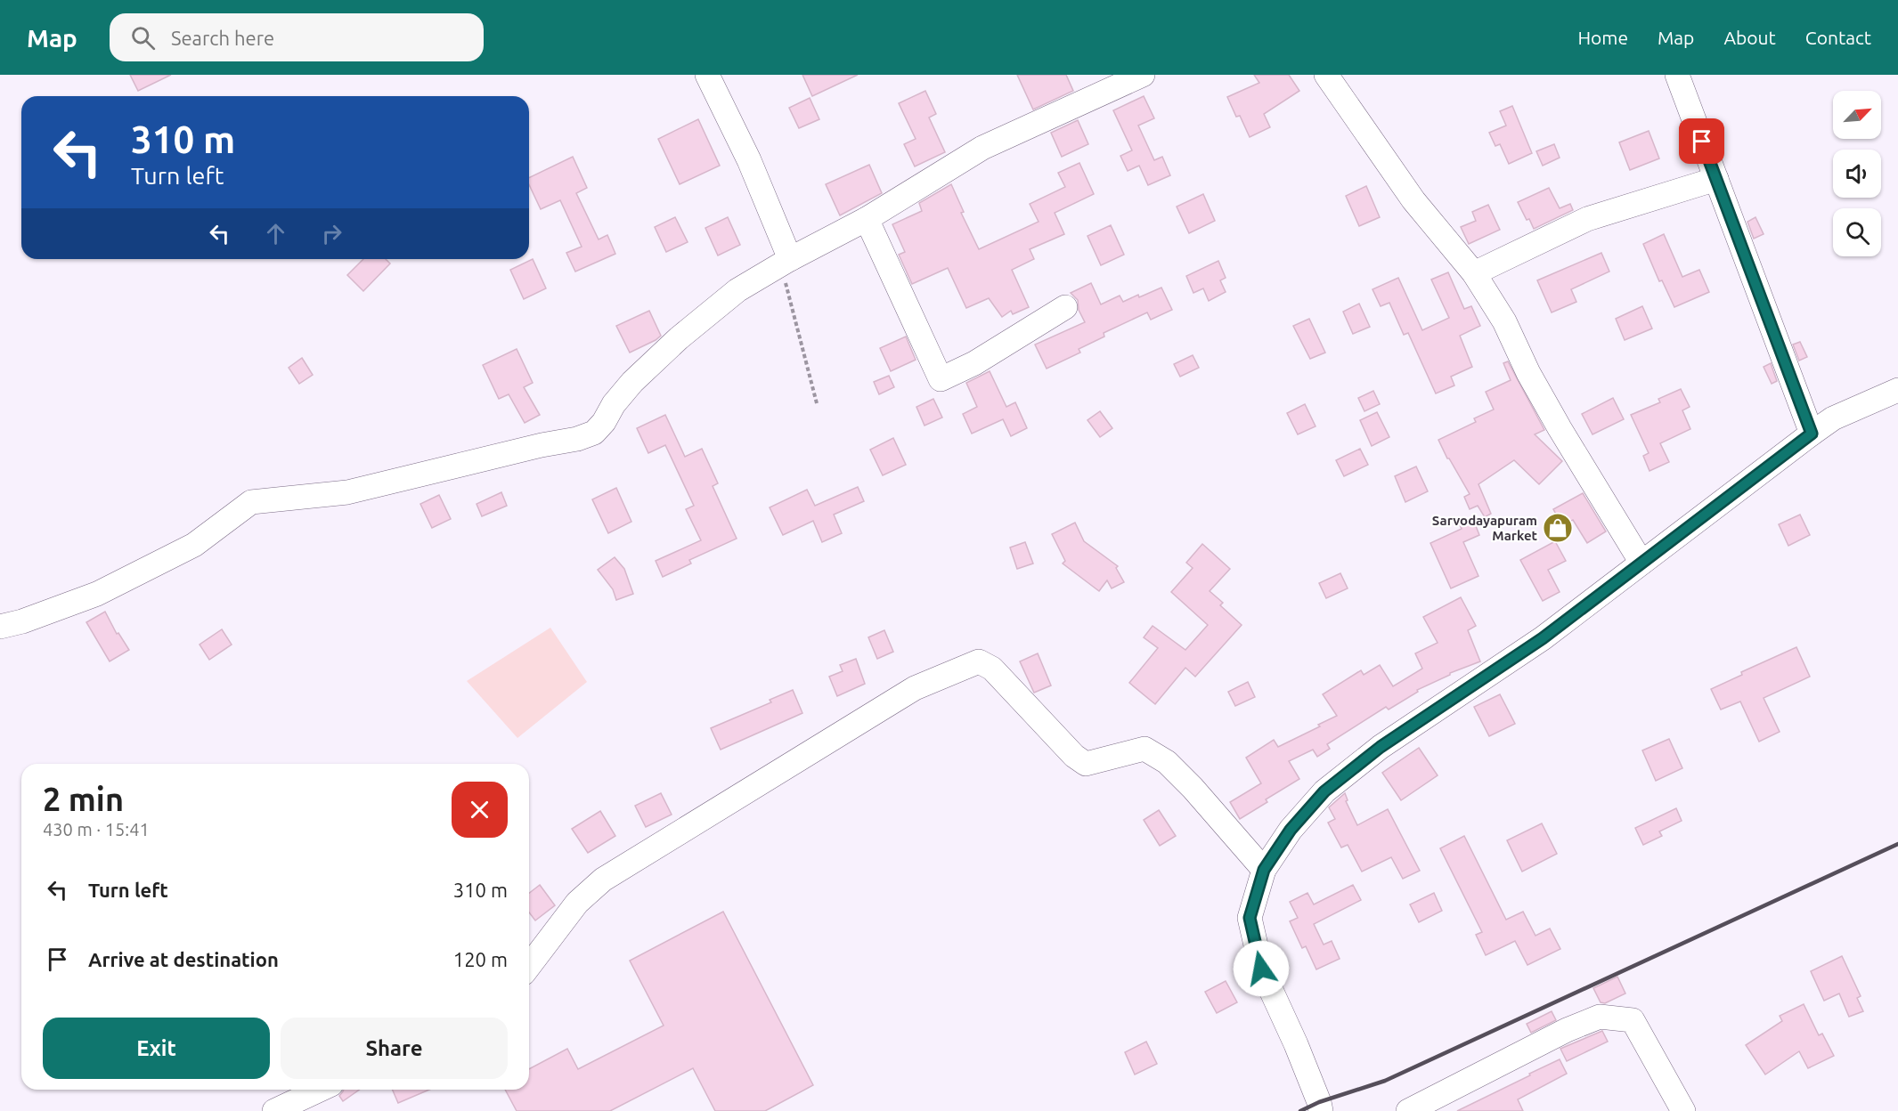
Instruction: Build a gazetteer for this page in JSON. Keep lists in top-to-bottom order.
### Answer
{
  "places": {
    "shop": ["Sarvodayapuram Market"]
  },
  "north": "top right",
  "page": {
    "header": "Map",
    "search": "Search here",
    "nav": [
      "Home",
      "Map",
      "About",
      "Contact"
    ],
    "turn": ["310 m", "Turn left"],
    "heading": ["2 min", "430 m · 15:41"],
    "list": [
      {
        "name": "Turn left",
        "value": "310 m"
      },
      {
        "name": "Arrive at destination",
        "value": "120 m"
      }
    ],
    "buttons": ["Exit", "Share"]
  }
}
